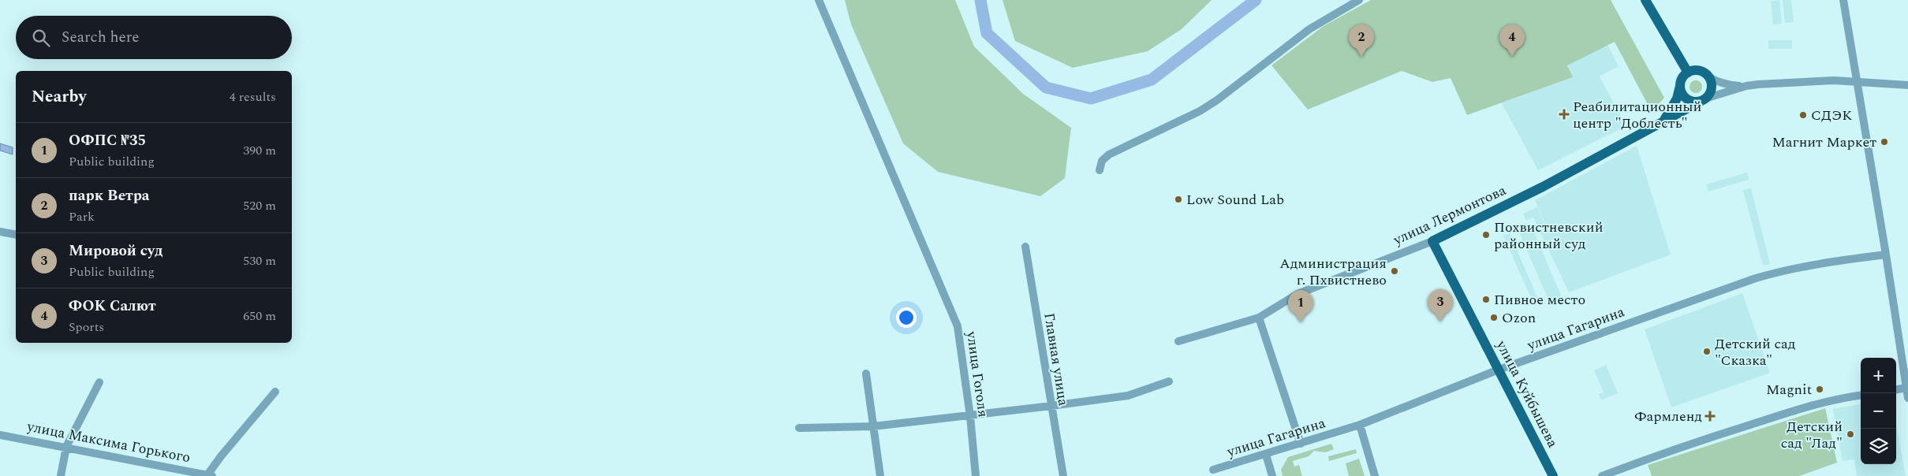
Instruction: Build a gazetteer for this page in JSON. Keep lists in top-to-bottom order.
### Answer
{
  "streets": {
    "main road": ["улица Лермонтова", "улица Куйбышева"],
    "street": [
      "улица Гагарина",
      "Главная улица",
      "улица Гоголя",
      "улица Максима Горького"
    ]
  },
  "crossings": [
    ["улица Лермонтова", "улица Куйбышева"],
    ["улица Гагарина", "улица Куйбышева"]
  ],
  "places": {
    "health": ["Реабилитационный центр \"Доблесть\"", "Фармленд"],
    "other": [
      "СДЭК",
      "Магнит Маркет",
      "Low Sound Lab",
      "Похвистневский районный суд",
      "Администрация г. Пхвистнево",
      "Пивное место",
      "Ozon",
      "Детский сад \"Сказка\"",
      "Magnit",
      "Детский сад \"Лад\""
    ]
  },
  "page": {
    "search": "Search here",
    "pins": [
      "2",
      "4",
      "3",
      "1"
    ],
    "heading": ["Nearby", "4 results"],
    "list": [
      {
        "mark": "1",
        "name": "ОФПС №35",
        "note": "Public building",
        "value": "390 m"
      },
      {
        "mark": "2",
        "name": "парк Ветра",
        "note": "Park",
        "value": "520 m"
      },
      {
        "mark": "3",
        "name": "Мировой суд",
        "note": "Public building",
        "value": "530 m"
      },
      {
        "mark": "4",
        "name": "ФОК Салют",
        "note": "Sports",
        "value": "650 m"
      }
    ],
    "map_buttons": ["+", "−"]
  }
}
